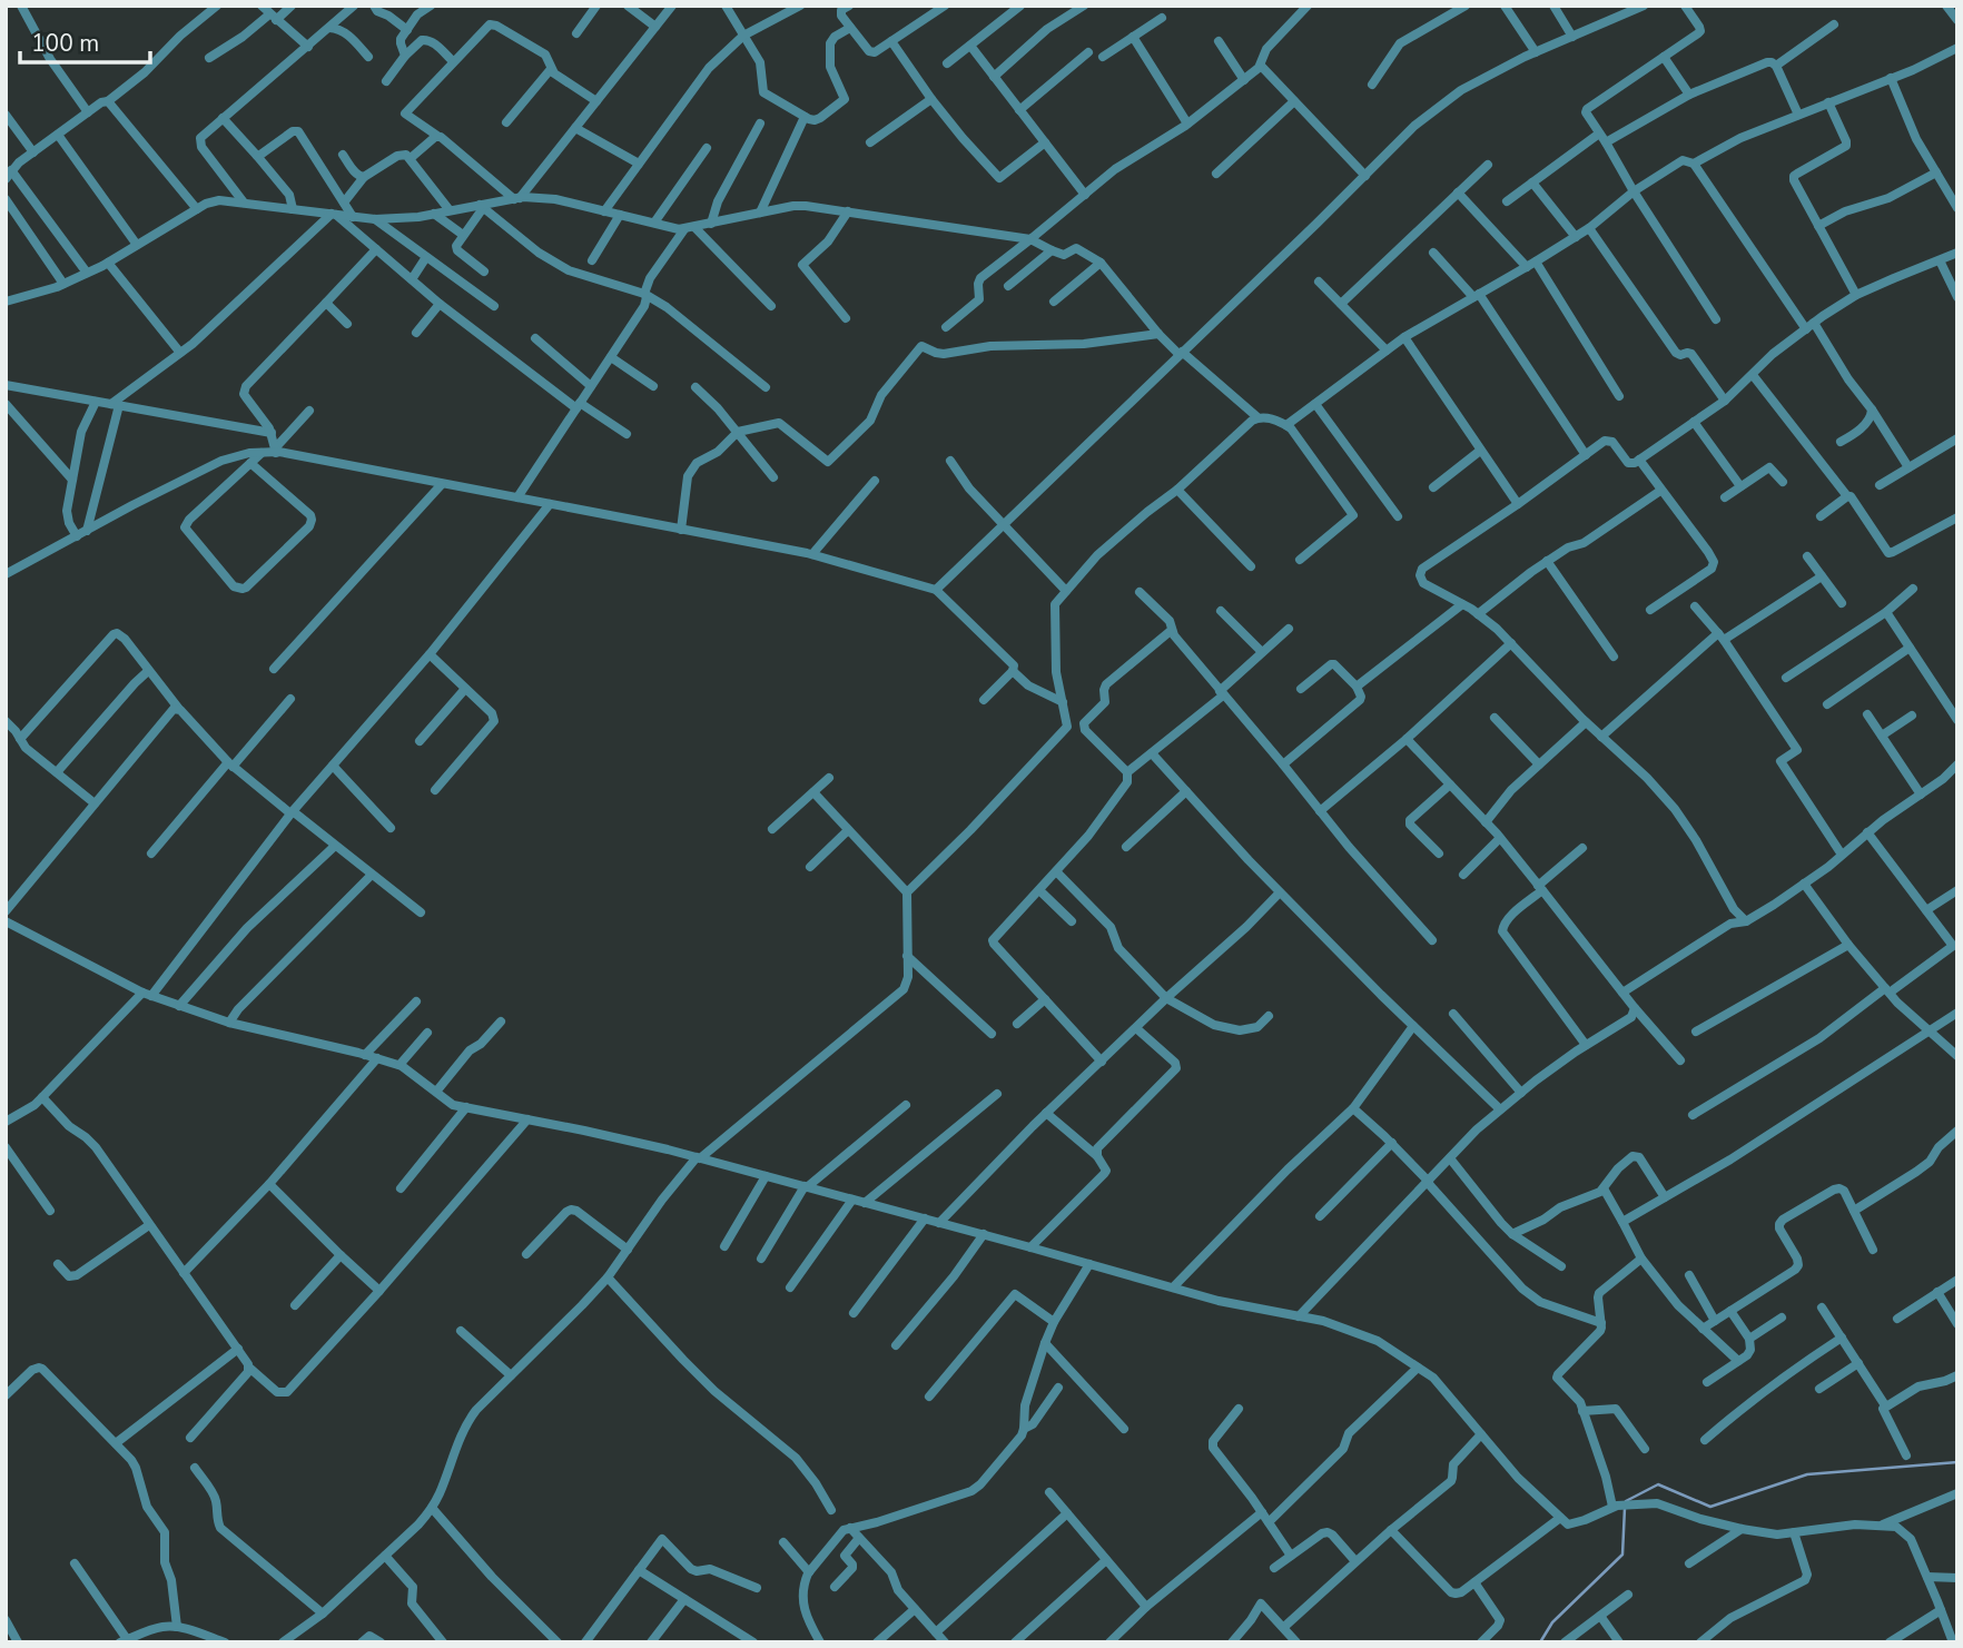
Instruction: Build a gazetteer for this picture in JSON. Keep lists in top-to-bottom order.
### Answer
{
  "scale_bar": "100 m"
}
